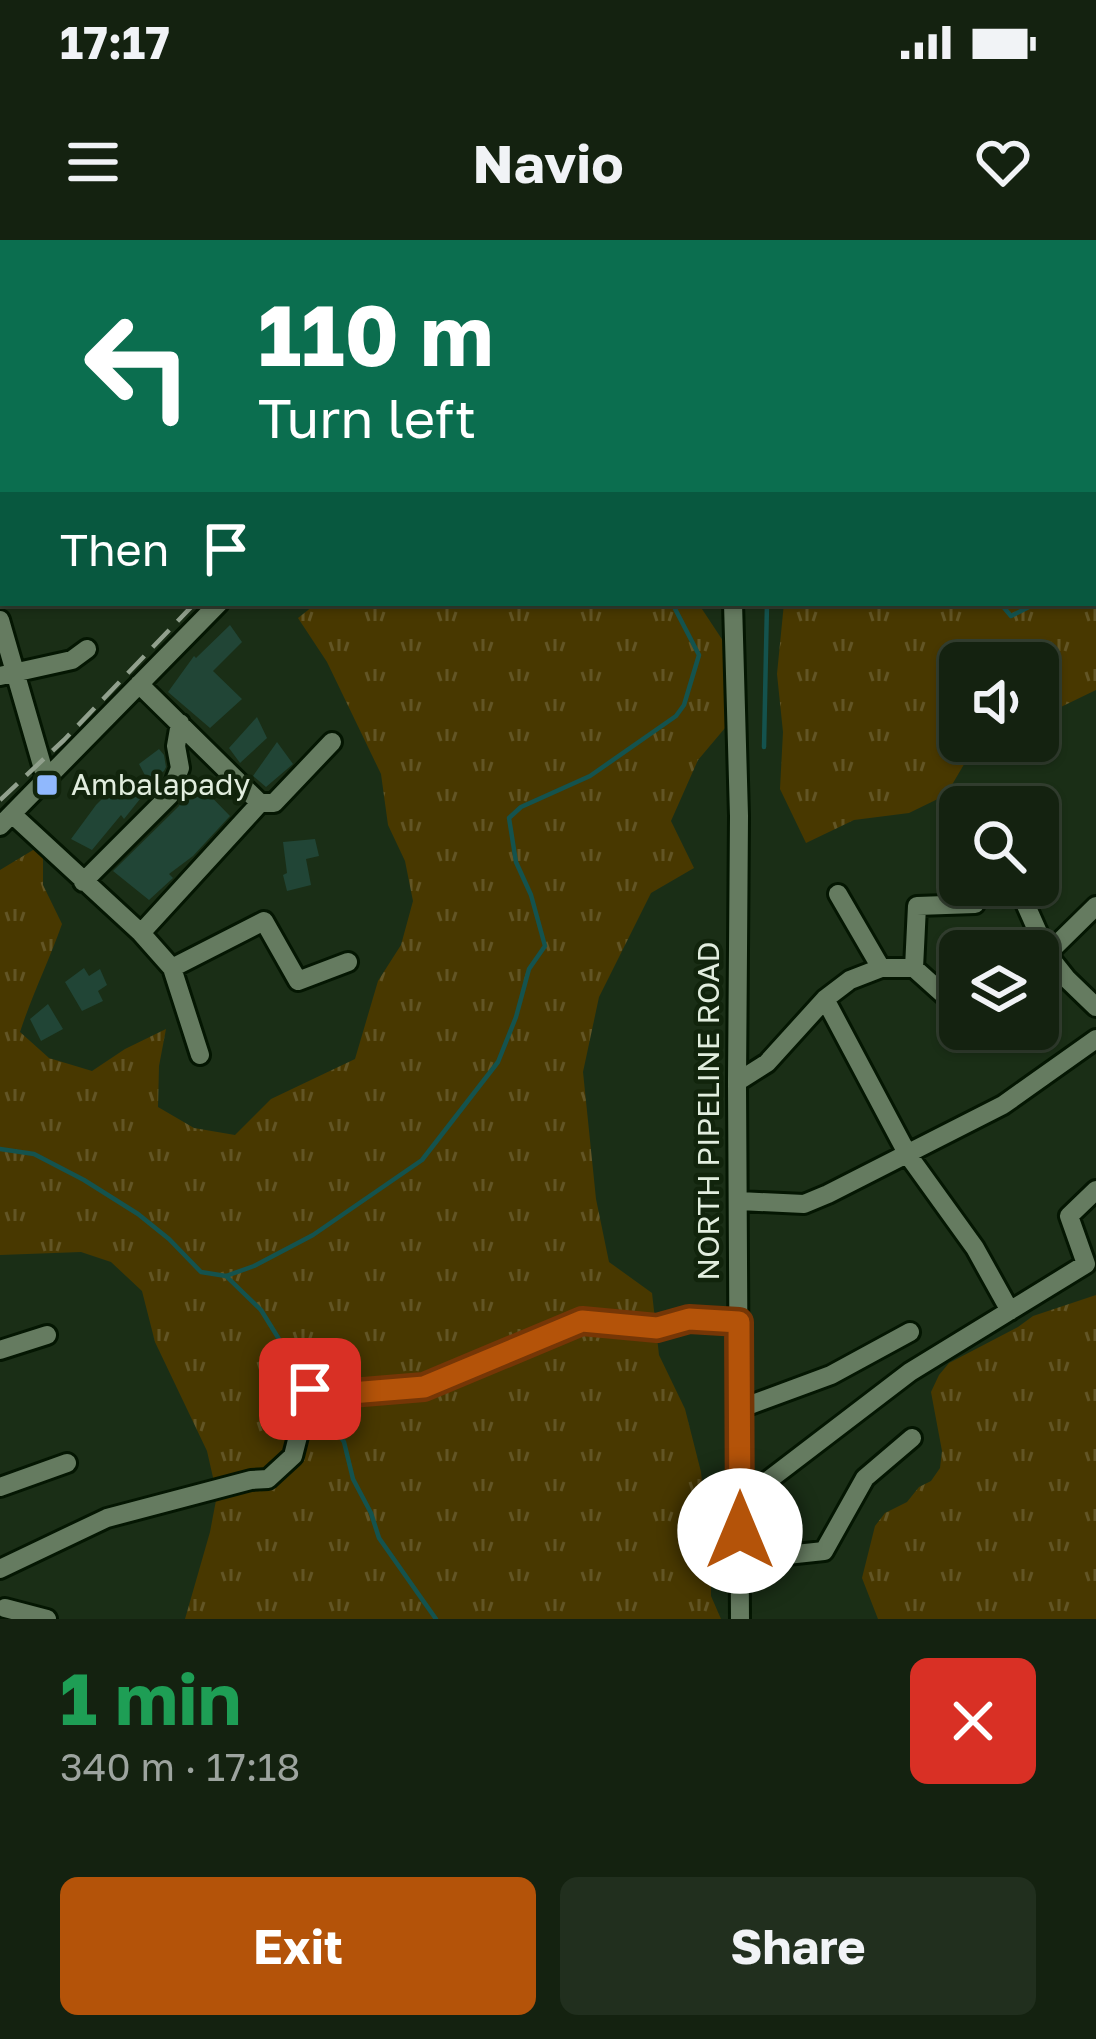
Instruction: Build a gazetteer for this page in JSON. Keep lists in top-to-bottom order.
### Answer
{
  "streets": {
    "street": ["NORTH PIPELINE ROAD"]
  },
  "places": {
    "transit": ["Ambalapady"]
  },
  "page": {
    "status": "17:17",
    "header": "Navio",
    "turn": ["110 m", "Turn left"],
    "then": "Then",
    "heading": ["1 min", "340 m · 17:18"],
    "buttons": ["Exit", "Share"]
  }
}
